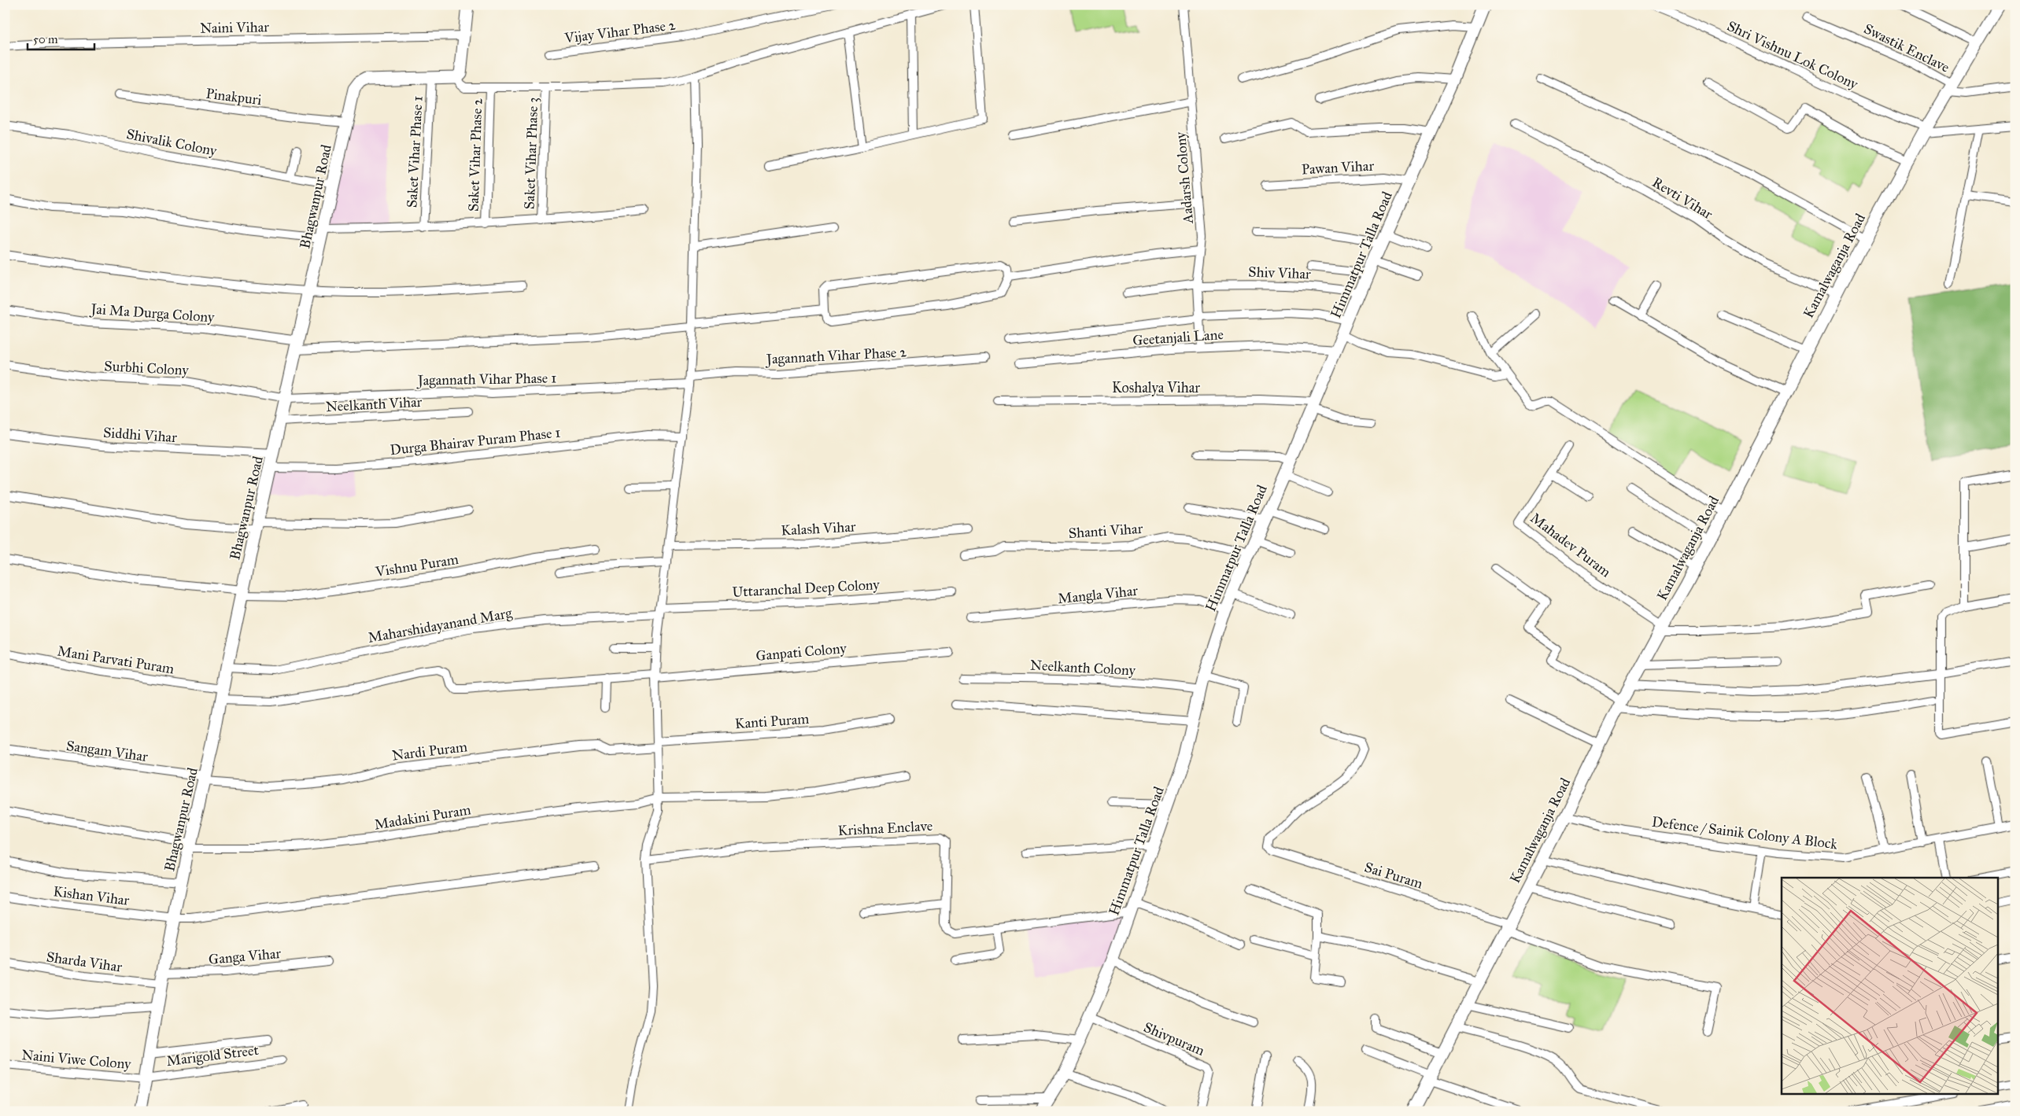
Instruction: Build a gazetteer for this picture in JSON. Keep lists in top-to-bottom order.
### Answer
{
  "streets": {
    "street": [
      "Naini Vihar",
      "Vijay Vihar Phase 2",
      "Swastik Enclave",
      "Shri Vishnu Lok Colony",
      "Pinakpuri",
      "Shivalik Colony",
      "Saket Vihar Phase 1",
      "Saket Vihar Phase 3",
      "Saket Vihar Phase 2",
      "Pawan Vihar",
      "Aadarsh Colony",
      "Bhagwanpur Road",
      "Revti Vihar",
      "Himmatpur Talla Road",
      "Kamalwaganja Road",
      "Shiv Vihar",
      "Jai Ma Durga Colony",
      "Geetanjali Lane",
      "Jagannath Vihar Phase 2",
      "Surbhi Colony",
      "Jagannath Vihar Phase 1",
      "Koshalya Vihar",
      "Neelkanth Vihar",
      "Siddhi Vihar",
      "Durga Bhairav Puram Phase 1",
      "Kalash Vihar",
      "Shanti Vihar",
      "Mahadev Puram",
      "Vishnu Puram",
      "Uttaranchal Deep Colony",
      "Mangla Vihar",
      "Maharshidayanand Marg",
      "Ganpati Colony",
      "Mani Parvati Puram",
      "Neelkanth Colony",
      "Kanti Puram",
      "Sangam Vihar",
      "Nardi Puram",
      "Madakini Puram",
      "Krishna Enclave",
      "Defence / Sainik Colony A Block",
      "Sai Puram",
      "Kishan Vihar",
      "Ganga Vihar",
      "Sharda Vihar",
      "Shivpuram",
      "Marigold Street",
      "Naini Viwe Colony"
    ]
  },
  "crossings": [
    ["Swastik Enclave", "Kamalwaganja Road"],
    ["Shri Vishnu Lok Colony", "Kamalwaganja Road"],
    ["Pinakpuri", "Bhagwanpur Road"],
    ["Shivalik Colony", "Bhagwanpur Road"],
    ["Saket Vihar Phase 1", "Bhagwanpur Road"],
    ["Pawan Vihar", "Himmatpur Talla Road"],
    ["Aadarsh Colony", "Shiv Vihar"],
    ["Aadarsh Colony", "Geetanjali Lane"],
    ["Bhagwanpur Road", "Jai Ma Durga Colony"],
    ["Bhagwanpur Road", "Surbhi Colony"],
    ["Bhagwanpur Road", "Jagannath Vihar Phase 1"],
    ["Bhagwanpur Road", "Neelkanth Vihar"],
    ["Bhagwanpur Road", "Siddhi Vihar"],
    ["Bhagwanpur Road", "Durga Bhairav Puram Phase 1"],
    ["Bhagwanpur Road", "Vishnu Puram"],
    ["Bhagwanpur Road", "Maharshidayanand Marg"],
    ["Bhagwanpur Road", "Mani Parvati Puram"],
    ["Bhagwanpur Road", "Sangam Vihar"],
    ["Bhagwanpur Road", "Nardi Puram"],
    ["Bhagwanpur Road", "Madakini Puram"],
    ["Bhagwanpur Road", "Kishan Vihar"],
    ["Bhagwanpur Road", "Ganga Vihar"],
    ["Bhagwanpur Road", "Sharda Vihar"],
    ["Bhagwanpur Road", "Marigold Street"],
    ["Bhagwanpur Road", "Naini Viwe Colony"],
    ["Revti Vihar", "Kamalwaganja Road"],
    ["Himmatpur Talla Road", "Shiv Vihar"],
    ["Himmatpur Talla Road", "Geetanjali Lane"],
    ["Himmatpur Talla Road", "Koshalya Vihar"],
    ["Himmatpur Talla Road", "Shanti Vihar"],
    ["Himmatpur Talla Road", "Mangla Vihar"],
    ["Himmatpur Talla Road", "Neelkanth Colony"],
    ["Himmatpur Talla Road", "Krishna Enclave"],
    ["Himmatpur Talla Road", "Shivpuram"],
    ["Kamalwaganja Road", "Mahadev Puram"],
    ["Kamalwaganja Road", "Defence / Sainik Colony A Block"],
    ["Kamalwaganja Road", "Sai Puram"],
    ["Jagannath Vihar Phase 2", "Jagannath Vihar Phase 1"],
    ["Surbhi Colony", "Jagannath Vihar Phase 1"],
    ["Uttaranchal Deep Colony", "Maharshidayanand Marg"],
    ["Ganpati Colony", "Mani Parvati Puram"],
    ["Kanti Puram", "Nardi Puram"],
    ["Sangam Vihar", "Nardi Puram"],
    ["Ganga Vihar", "Sharda Vihar"],
    ["Marigold Street", "Naini Viwe Colony"]
  ],
  "scale_bar": "50 m"
}
